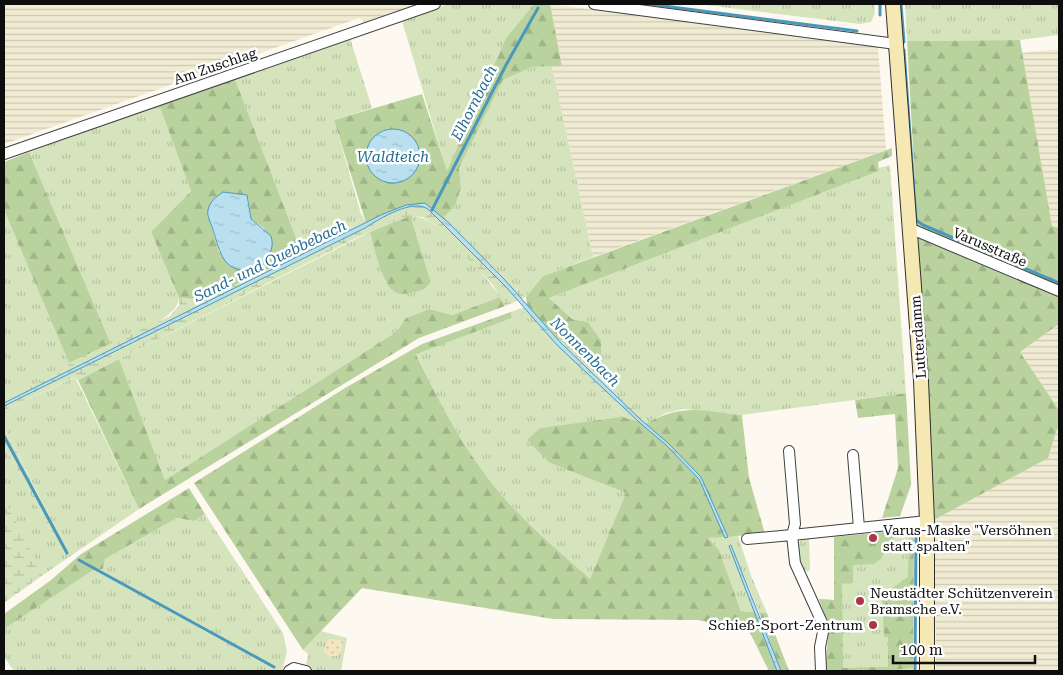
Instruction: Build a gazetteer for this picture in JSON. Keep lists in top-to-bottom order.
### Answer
{
  "streets": {
    "street": ["Am Zuschlag", "Varusstraße", "Lutterdamm"]
  },
  "crossings": [
    ["Varusstraße", "Lutterdamm"]
  ],
  "water": [
    "Elhornbach",
    "Waldteich",
    "Sand- und Quebbebach",
    "Nonnenbach"
  ],
  "places": ["Varus-Maske \"Versöhnen statt spalten\"", "Neustädter Schützenverein Bramsche e.V.", "Schieß-Sport-Zentrum"],
  "scale_bar": "100 m"
}
